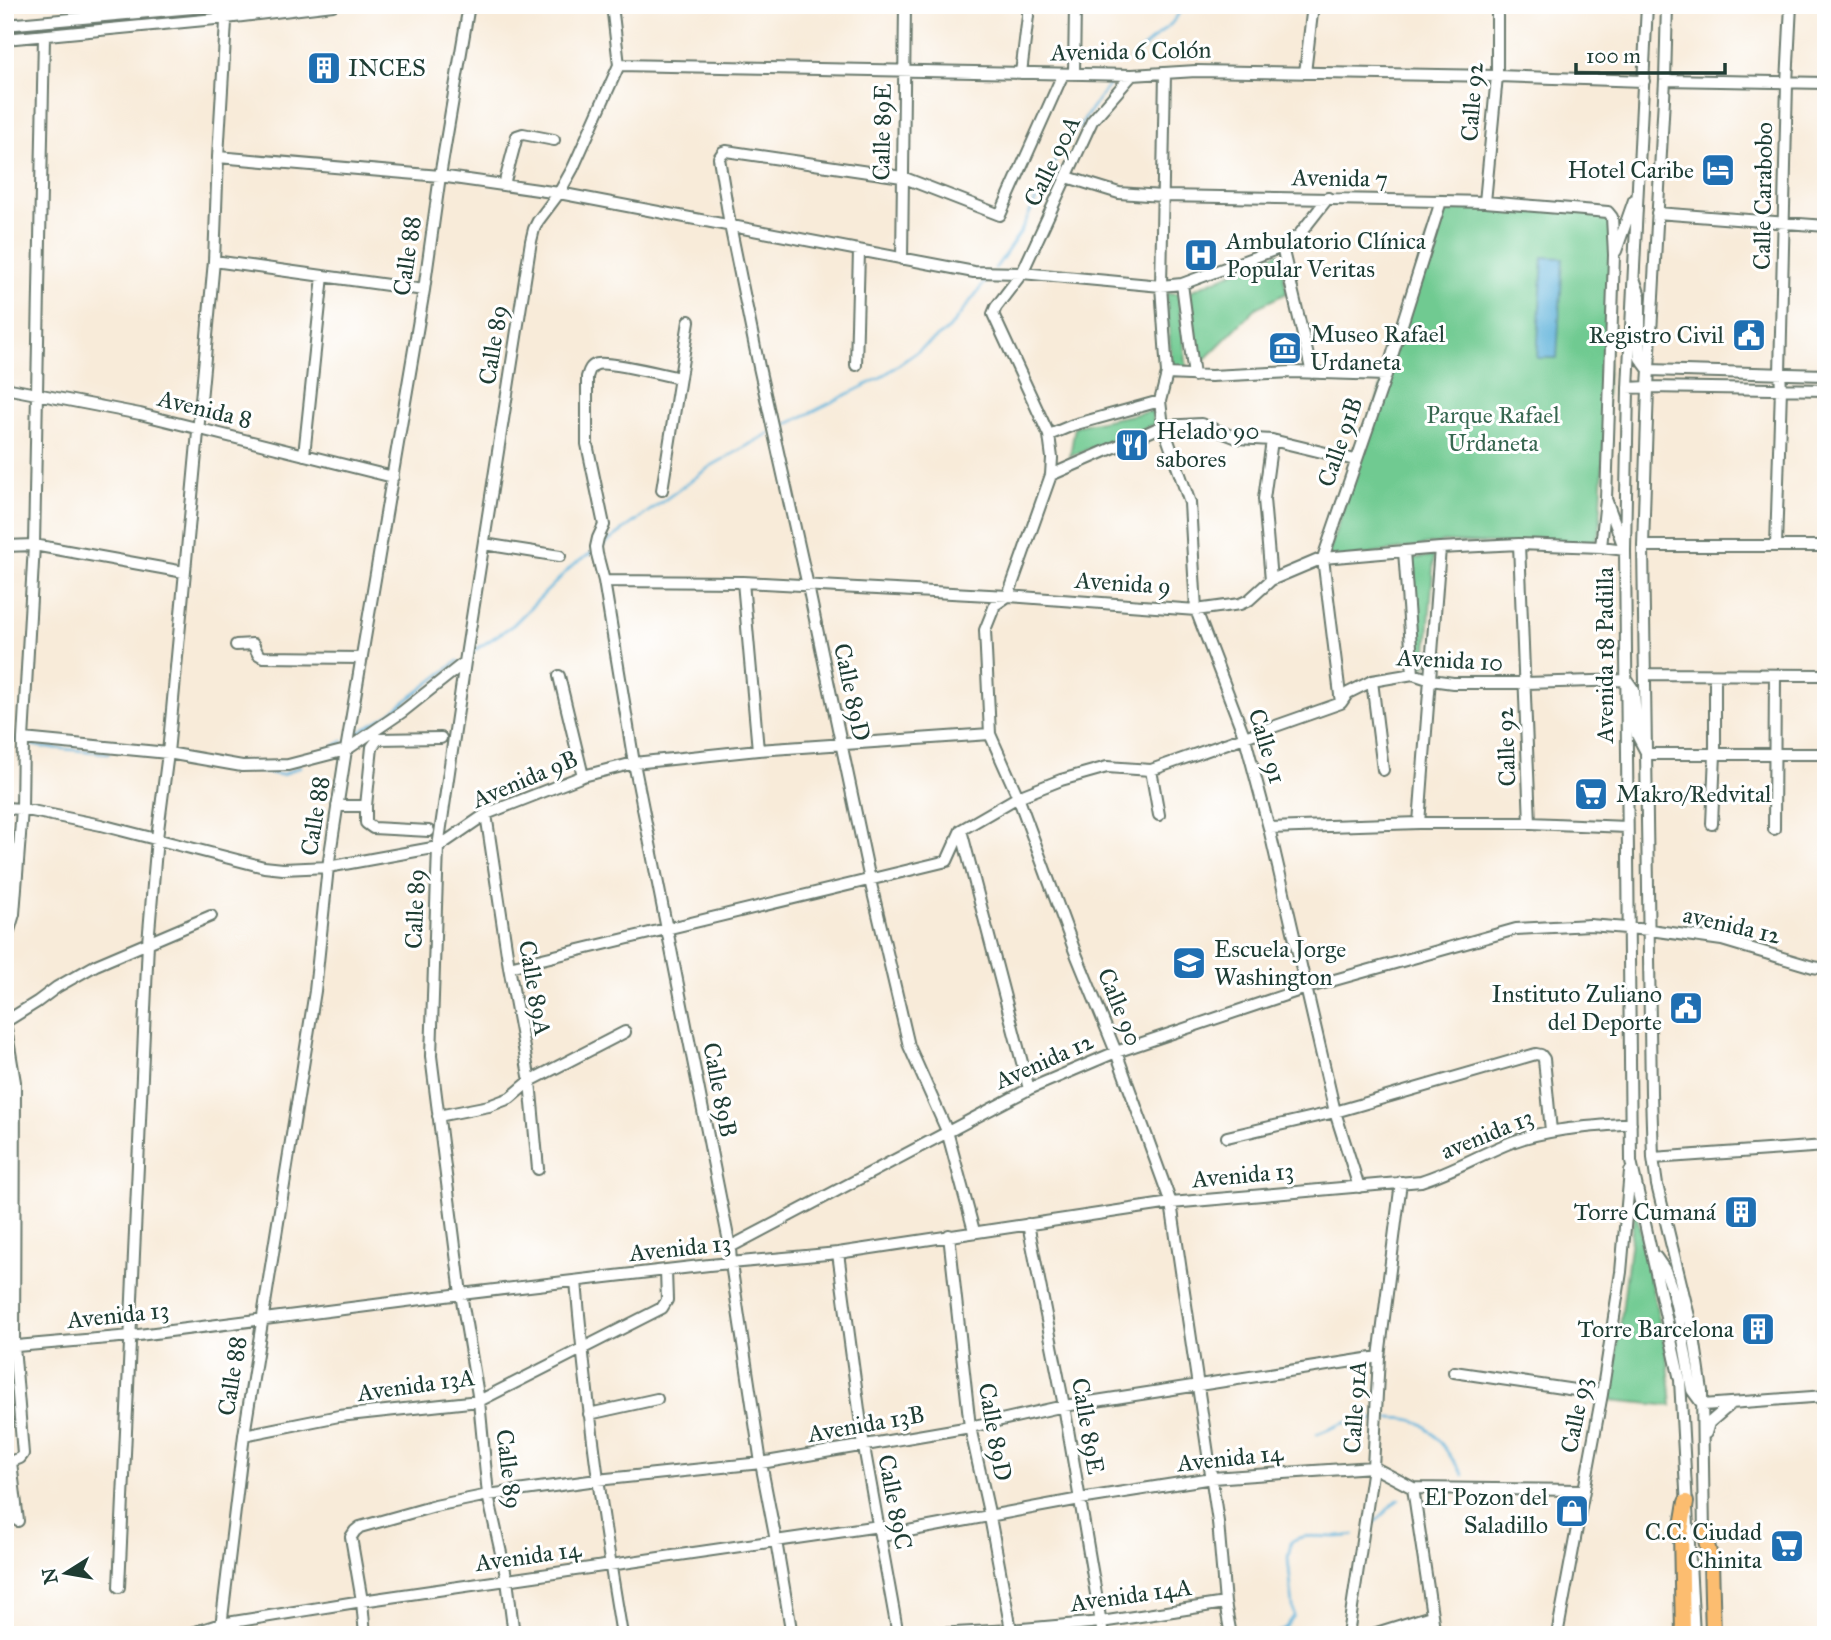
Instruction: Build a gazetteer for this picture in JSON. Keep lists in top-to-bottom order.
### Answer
{
  "streets": {
    "street": [
      "Avenida 6 Colón",
      "Calle 92",
      "Calle 89E",
      "Calle 90A",
      "Avenida 7",
      "Calle Carabobo",
      "Calle 88",
      "Calle 89",
      "Avenida 8",
      "Calle 91B",
      "Avenida 9",
      "Avenida 18 Padilla",
      "Avenida 10",
      "Calle 89D",
      "Calle 91",
      "Avenida 9B",
      "avenida 12",
      "Calle 89A",
      "Calle 90",
      "Avenida 12",
      "Calle 89B",
      "avenida 13",
      "Avenida 13",
      "Avenida 13A",
      "Calle 91A",
      "Calle 93",
      "Avenida 13B",
      "Avenida 14",
      "Calle 89C",
      "Avenida 14A"
    ]
  },
  "crossings": [
    ["Avenida 6 Colón", "Calle 92"],
    ["Avenida 6 Colón", "Calle 89E"],
    ["Avenida 6 Colón", "Calle 90A"],
    ["Avenida 6 Colón", "Calle 89"],
    ["Avenida 6 Colón", "Avenida 18 Padilla"],
    ["Avenida 6 Colón", "Calle 91"],
    ["Calle 92", "Avenida 7"],
    ["Calle 92", "Avenida 9"],
    ["Calle 92", "Avenida 10"],
    ["Calle 89E", "Calle 89D"],
    ["Calle 89E", "Avenida 13"],
    ["Calle 89E", "Avenida 13B"],
    ["Calle 89E", "Avenida 14"],
    ["Calle 89E", "Avenida 14A"],
    ["Calle 90A", "Avenida 7"],
    ["Calle 90A", "Calle 90"],
    ["Avenida 7", "Calle 91B"],
    ["Avenida 7", "Calle 91"],
    ["Calle 88", "Avenida 8"],
    ["Calle 88", "Avenida 9B"],
    ["Calle 88", "Avenida 13"],
    ["Calle 88", "Avenida 13A"],
    ["Calle 88", "Avenida 14"],
    ["Calle 89", "Avenida 9B"],
    ["Calle 89", "Avenida 13"],
    ["Calle 89", "Avenida 13A"],
    ["Calle 89", "Avenida 13B"],
    ["Calle 89", "Avenida 14"],
    ["Calle 91B", "Avenida 9"],
    ["Calle 91B", "Avenida 10"],
    ["Avenida 9", "Avenida 18 Padilla"],
    ["Avenida 9", "Calle 89D"],
    ["Avenida 9", "Calle 91"],
    ["Avenida 9", "Calle 90"],
    ["Avenida 9", "Calle 89B"],
    ["Avenida 18 Padilla", "Avenida 10"],
    ["Avenida 18 Padilla", "avenida 12"],
    ["Avenida 18 Padilla", "Avenida 12"],
    ["Avenida 18 Padilla", "avenida 13"],
    ["Avenida 18 Padilla", "Calle 93"],
    ["Avenida 10", "Calle 91"],
    ["Avenida 10", "Calle 90"],
    ["Calle 89D", "Avenida 9B"],
    ["Calle 89D", "Avenida 12"],
    ["Calle 89D", "Avenida 13"],
    ["Calle 89D", "Avenida 13B"],
    ["Calle 89D", "Avenida 14"],
    ["Calle 89D", "Avenida 14A"],
    ["Calle 91", "Avenida 12"],
    ["Calle 91", "avenida 13"],
    ["Calle 91", "Avenida 13"],
    ["Avenida 9B", "Calle 89A"],
    ["Avenida 9B", "Calle 90"],
    ["Avenida 9B", "Calle 89B"],
    ["avenida 12", "Avenida 12"],
    ["Calle 90", "Avenida 12"],
    ["Calle 90", "Avenida 13"],
    ["Calle 90", "Avenida 13B"],
    ["Calle 90", "Avenida 14"],
    ["Calle 90", "Avenida 14A"],
    ["Avenida 12", "Calle 89B"],
    ["Avenida 12", "Avenida 13"],
    ["Calle 89B", "Avenida 13"],
    ["Calle 89B", "Avenida 13B"],
    ["Calle 89B", "Avenida 14"],
    ["avenida 13", "Avenida 13"],
    ["avenida 13", "Calle 91A"],
    ["Avenida 13", "Avenida 13A"],
    ["Avenida 13", "Calle 89C"],
    ["Calle 91A", "Avenida 13B"],
    ["Calle 91A", "Avenida 14"],
    ["Avenida 13B", "Avenida 14"],
    ["Avenida 13B", "Calle 89C"],
    ["Avenida 14", "Calle 89C"]
  ],
  "parks": ["Parque Rafael Urdaneta"],
  "places": {
    "building": ["INCES", "Torre Cumaná", "Torre Barcelona"],
    "hotel": ["Hotel Caribe"],
    "hospital": ["Ambulatorio Clínica Popular Veritas"],
    "public building": ["Registro Civil", "Instituto Zuliano del Deporte"],
    "museum": ["Museo Rafael Urdaneta"],
    "restaurant": ["Helado 90 sabores"],
    "supermarket": ["Makro/Redvital", "C.C. Ciudad Chinita"],
    "school or university": ["Escuela Jorge Washington"],
    "shop": ["El Pozon del Saladillo"]
  },
  "scale_bar": "100 m",
  "north": "left"
}
